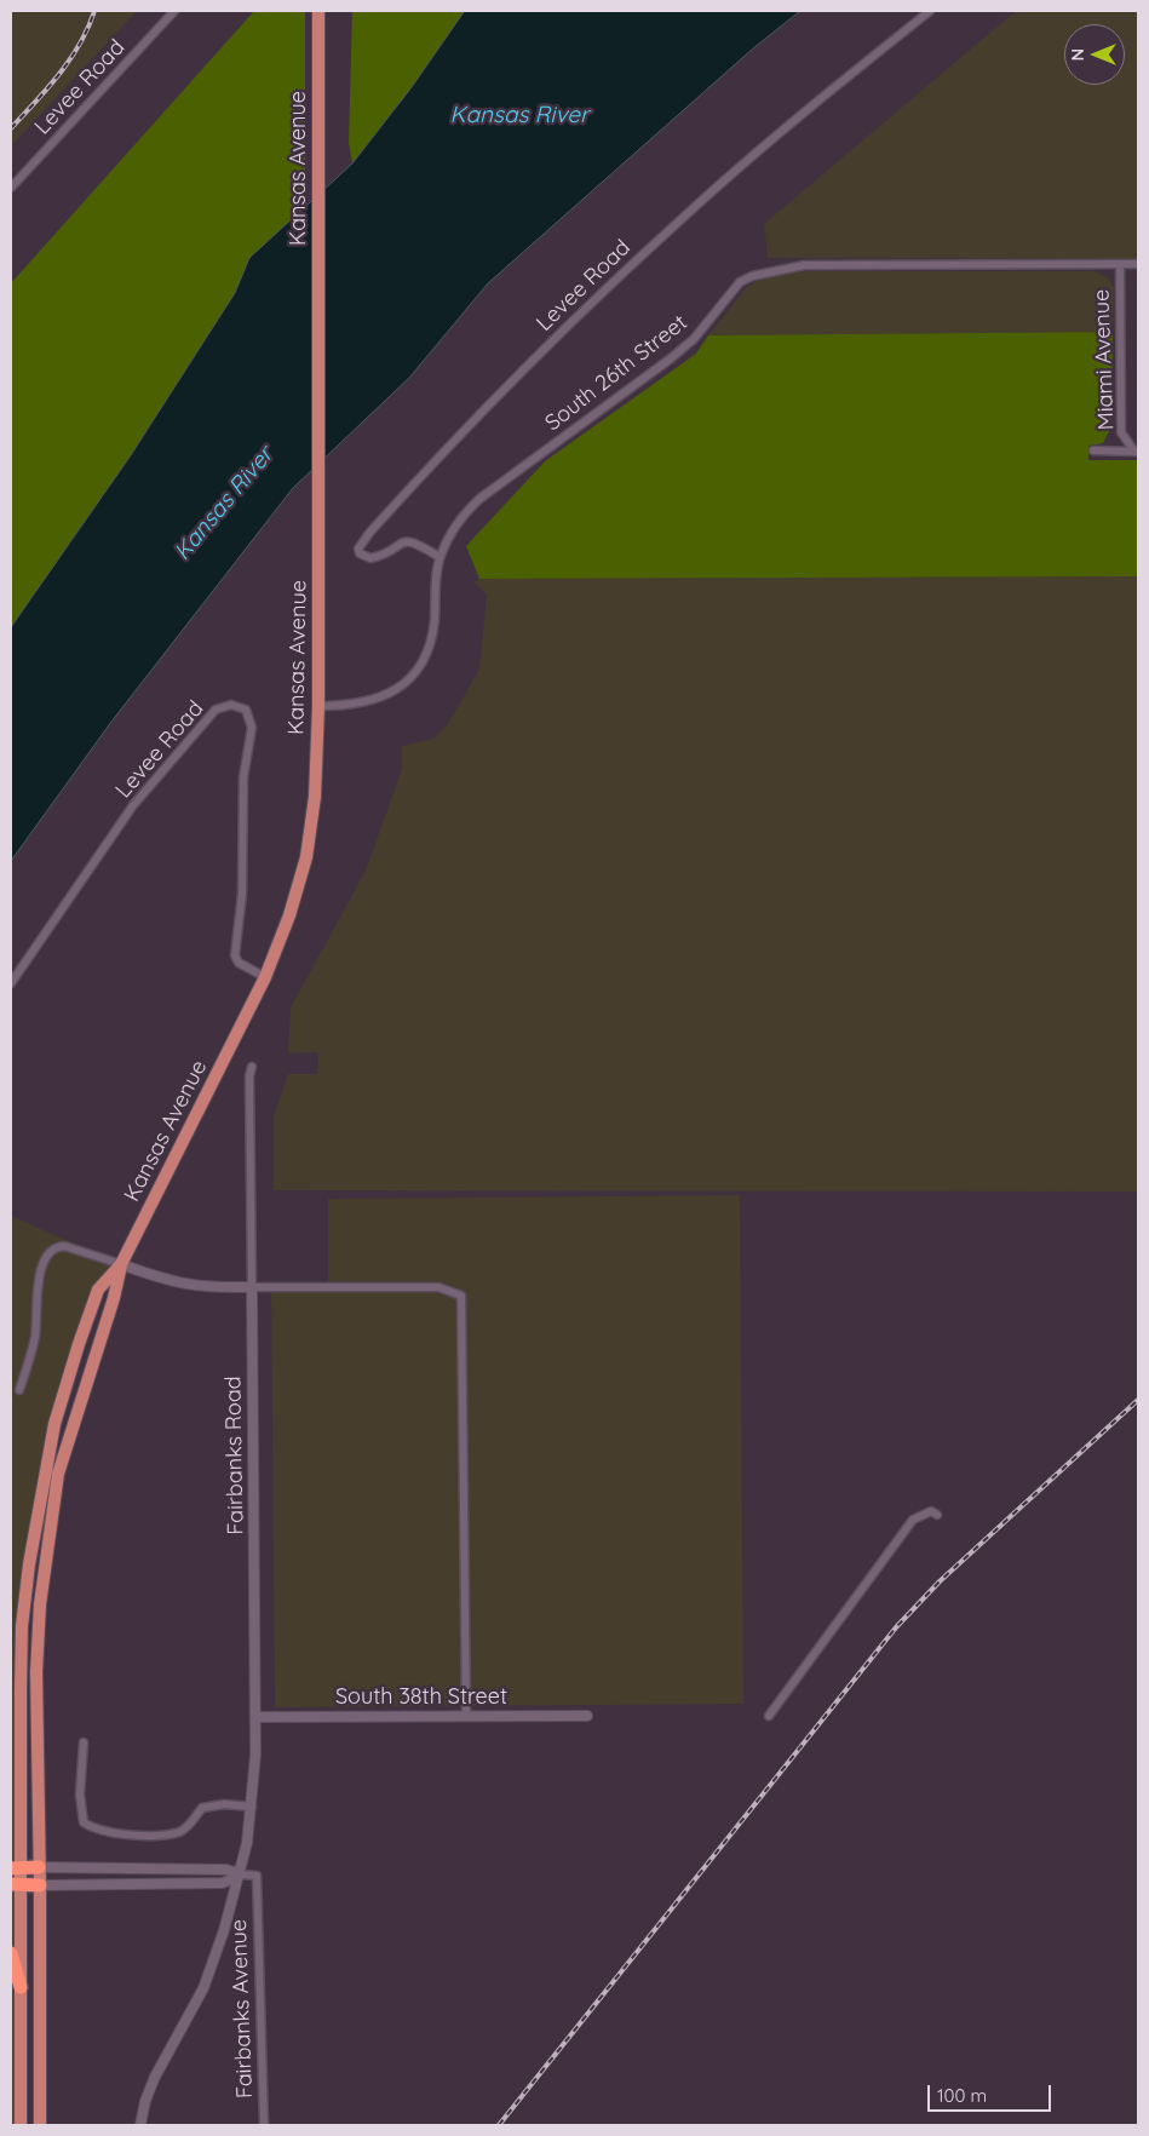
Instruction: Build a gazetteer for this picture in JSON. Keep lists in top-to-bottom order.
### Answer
{
  "streets": {
    "main road": ["Kansas Avenue"],
    "street": [
      "Levee Road",
      "Miami Avenue",
      "South 26th Street",
      "Fairbanks Road",
      "South 38th Street",
      "Fairbanks Avenue"
    ]
  },
  "crossings": [
    ["Levee Road", "Kansas Avenue"],
    ["Levee Road", "South 26th Street"],
    ["Kansas Avenue", "South 26th Street"],
    ["Miami Avenue", "South 26th Street"],
    ["Fairbanks Road", "South 38th Street"],
    ["Fairbanks Road", "Fairbanks Avenue"]
  ],
  "water": ["Kansas River"],
  "scale_bar": "100 m",
  "north": "left"
}
